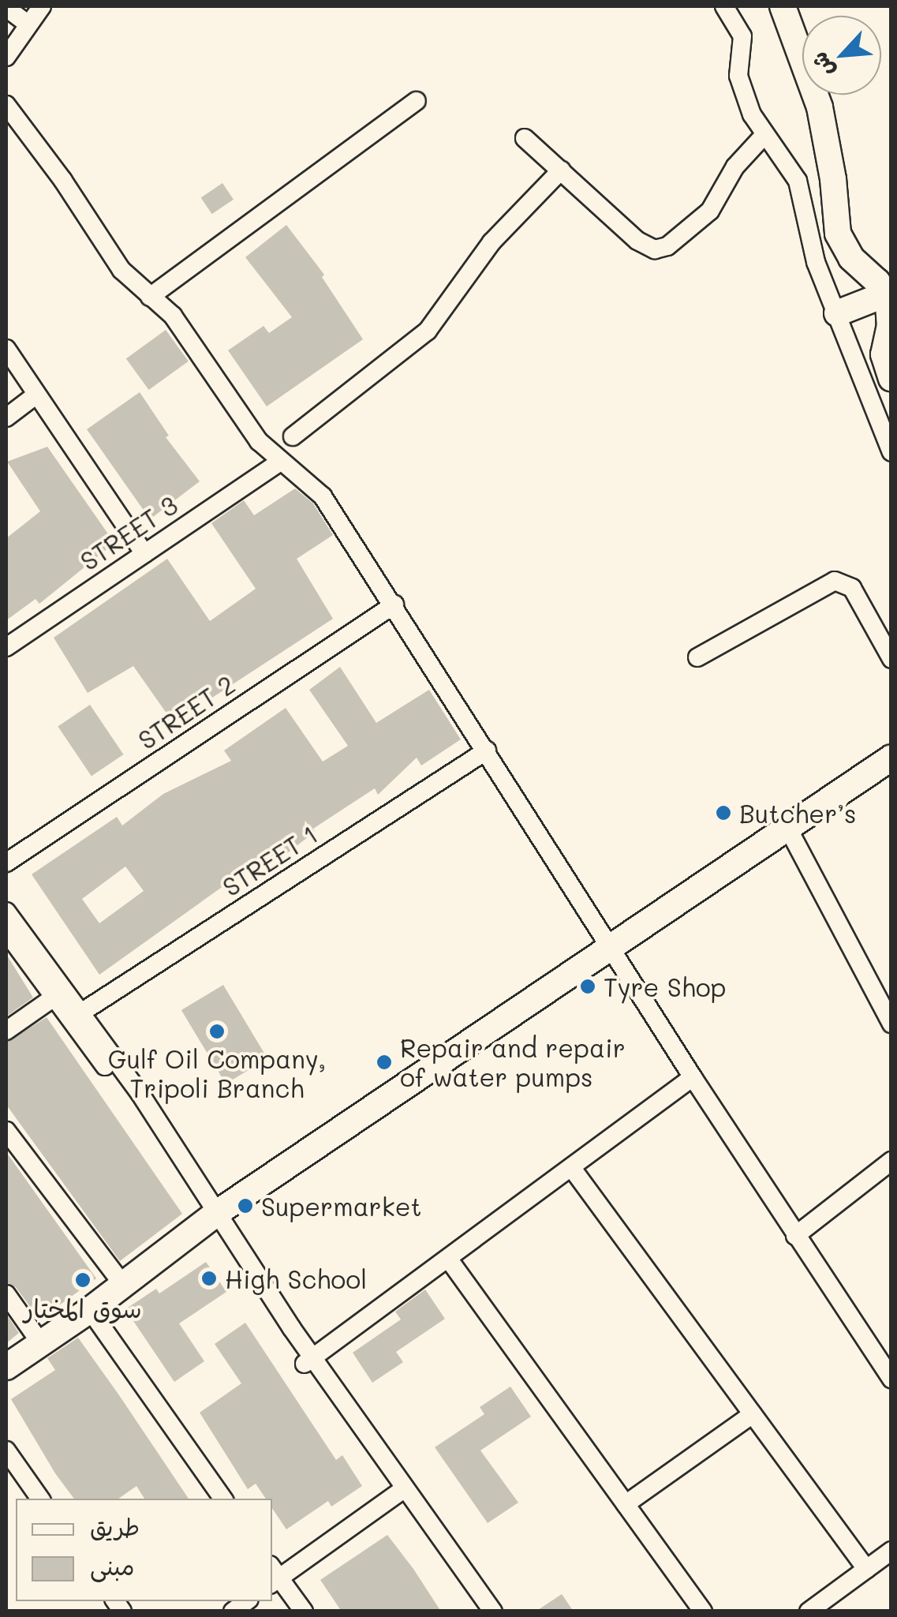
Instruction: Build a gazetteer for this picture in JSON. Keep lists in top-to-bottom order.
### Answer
{
  "streets": {
    "street": ["STREET 3", "STREET 2", "STREET 1"]
  },
  "places": [
    "Butcher’s",
    "Tyre Shop",
    "Gulf Oil Company, Tripoli Branch",
    "Repair and repair of water pumps",
    "Supermarket",
    "High School",
    "سوق المختار"
  ],
  "legend": ["طريق", "مبنى"],
  "north": "bottom left"
}
